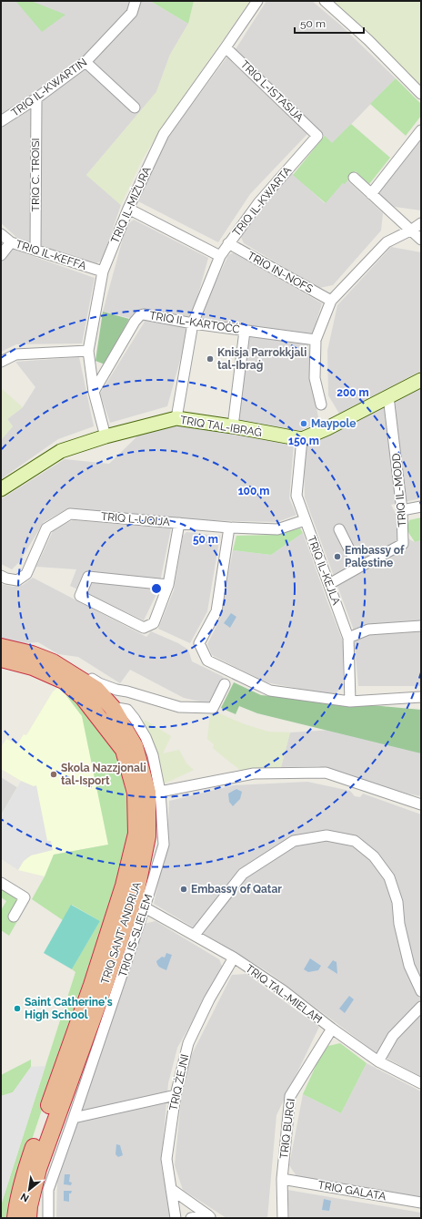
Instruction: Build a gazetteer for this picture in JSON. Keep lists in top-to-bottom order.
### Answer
{
  "streets": {
    "highway": ["TRIQ SANT' ANDRIJA"],
    "main road": ["TRIQ TAL-IBRAĠ"],
    "street": [
      "TRIQ IL-KWARTIN",
      "TRIQ L-ISTASIJA",
      "TRIQ C. TROISI",
      "TRIQ IL-KWARTA",
      "TRIQ IL-MIŻURA",
      "TRIQ IL-KEFFA",
      "TRIQ IN-NOFS",
      "TRIQ IL-KARTOĊĊ",
      "TRIQ IL-MODD",
      "TRIQ L-UQIJA",
      "TRIQ IL-KEJLA",
      "TRIQ IS-SLIELEM",
      "TRIQ TAL-MIELAĦ",
      "TRIQ ŻEJNI",
      "TRIQ BURGI",
      "TRIQ GALATA"
    ]
  },
  "crossings": [
    ["TRIQ IL-KWARTIN", "TRIQ C. TROISI"],
    ["TRIQ L-ISTASIJA", "TRIQ IL-KWARTA"],
    ["TRIQ L-ISTASIJA", "TRIQ IL-MIŻURA"],
    ["TRIQ C. TROISI", "TRIQ IL-KEFFA"],
    ["TRIQ IL-KWARTA", "TRIQ IN-NOFS"],
    ["TRIQ IL-KWARTA", "TRIQ IL-KARTOĊĊ"],
    ["TRIQ IL-KWARTA", "TRIQ TAL-IBRAĠ"],
    ["TRIQ IL-MIŻURA", "TRIQ IL-KEFFA"],
    ["TRIQ IL-MIŻURA", "TRIQ IL-KARTOĊĊ"],
    ["TRIQ IL-MIŻURA", "TRIQ TAL-IBRAĠ"],
    ["TRIQ TAL-IBRAĠ", "TRIQ IL-KEJLA"],
    ["TRIQ IL-MODD", "TRIQ IL-KEJLA"],
    ["TRIQ L-UQIJA", "TRIQ IL-KEJLA"],
    ["TRIQ SANT' ANDRIJA", "TRIQ IS-SLIELEM"],
    ["TRIQ IS-SLIELEM", "TRIQ TAL-MIELAĦ"],
    ["TRIQ TAL-MIELAĦ", "TRIQ ŻEJNI"],
    ["TRIQ TAL-MIELAĦ", "TRIQ BURGI"],
    ["TRIQ BURGI", "TRIQ GALATA"]
  ],
  "places": [
    "Knisja Parrokkjali tal-Ibraġ",
    "Maypole",
    "Embassy of Palestine",
    "Skola Nazzjonali tal-Isport",
    "Embassy of Qatar",
    "Saint Catherine's High School"
  ],
  "scale_bar": "50 m",
  "north": "bottom left",
  "rings": [
    "200 m",
    "150 m",
    "100 m",
    "50 m"
  ]
}
